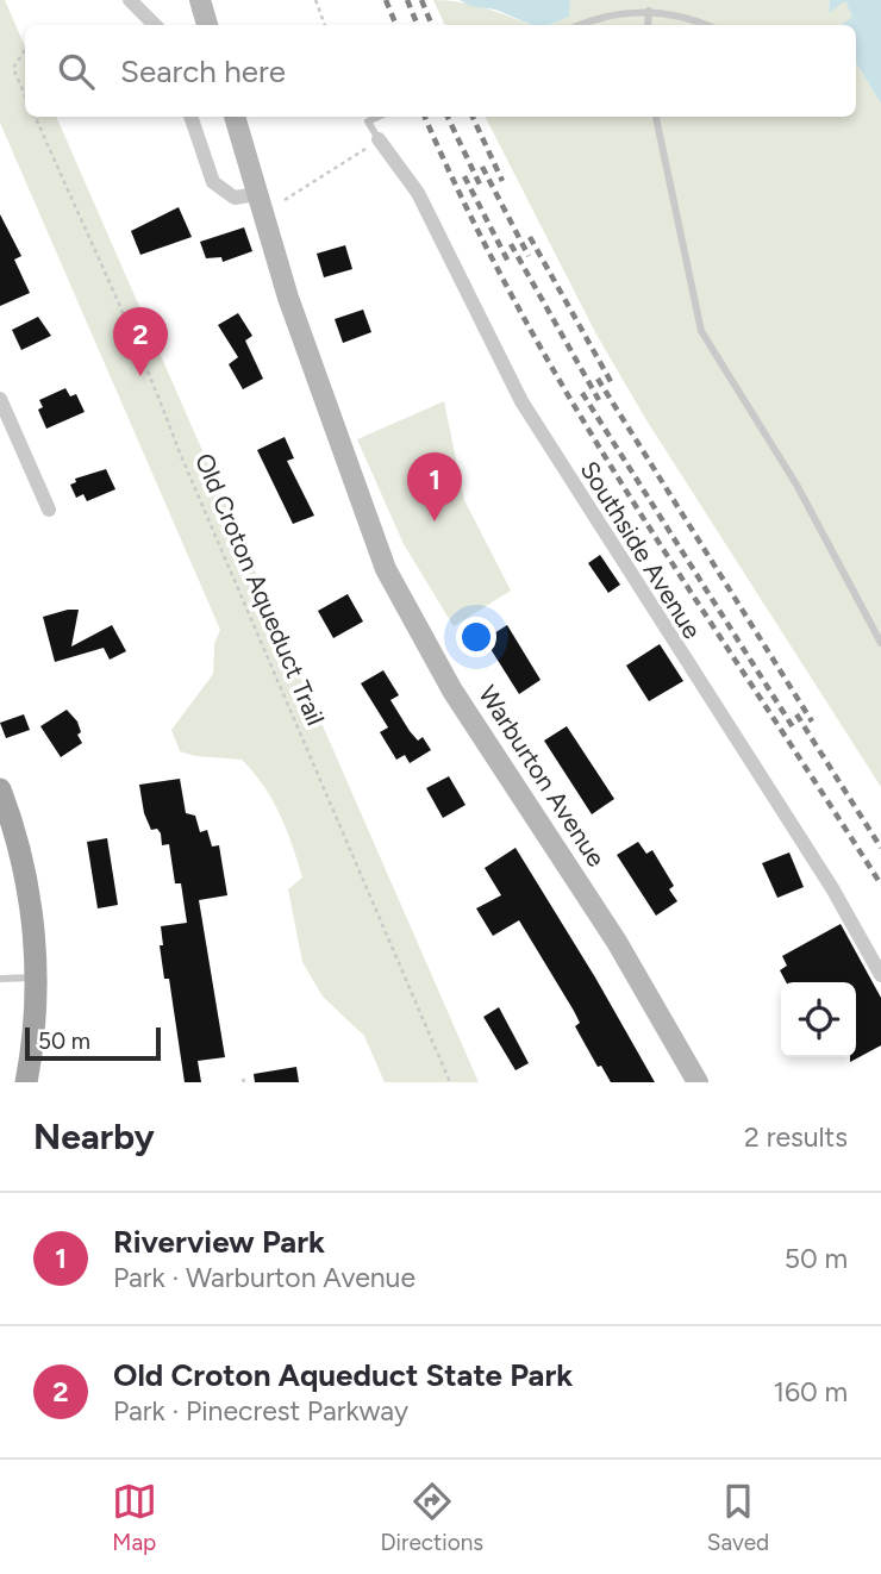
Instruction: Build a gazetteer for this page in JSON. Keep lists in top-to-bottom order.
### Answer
{
  "streets": {
    "street": ["Southside Avenue", "Warburton Avenue"],
    "path": ["Old Croton Aqueduct Trail"]
  },
  "scale_bar": "50 m",
  "page": {
    "search": "Search here",
    "pins": ["2", "1"],
    "scale": "50 m",
    "heading": ["Nearby", "2 results"],
    "list": [
      {
        "mark": "1",
        "name": "Riverview Park",
        "note": "Park · Warburton Avenue",
        "value": "50 m"
      },
      {
        "mark": "2",
        "name": "Old Croton Aqueduct State Park",
        "note": "Park · Pinecrest Parkway",
        "value": "160 m"
      }
    ],
    "nav": ["Map", "Directions", "Saved"]
  }
}
